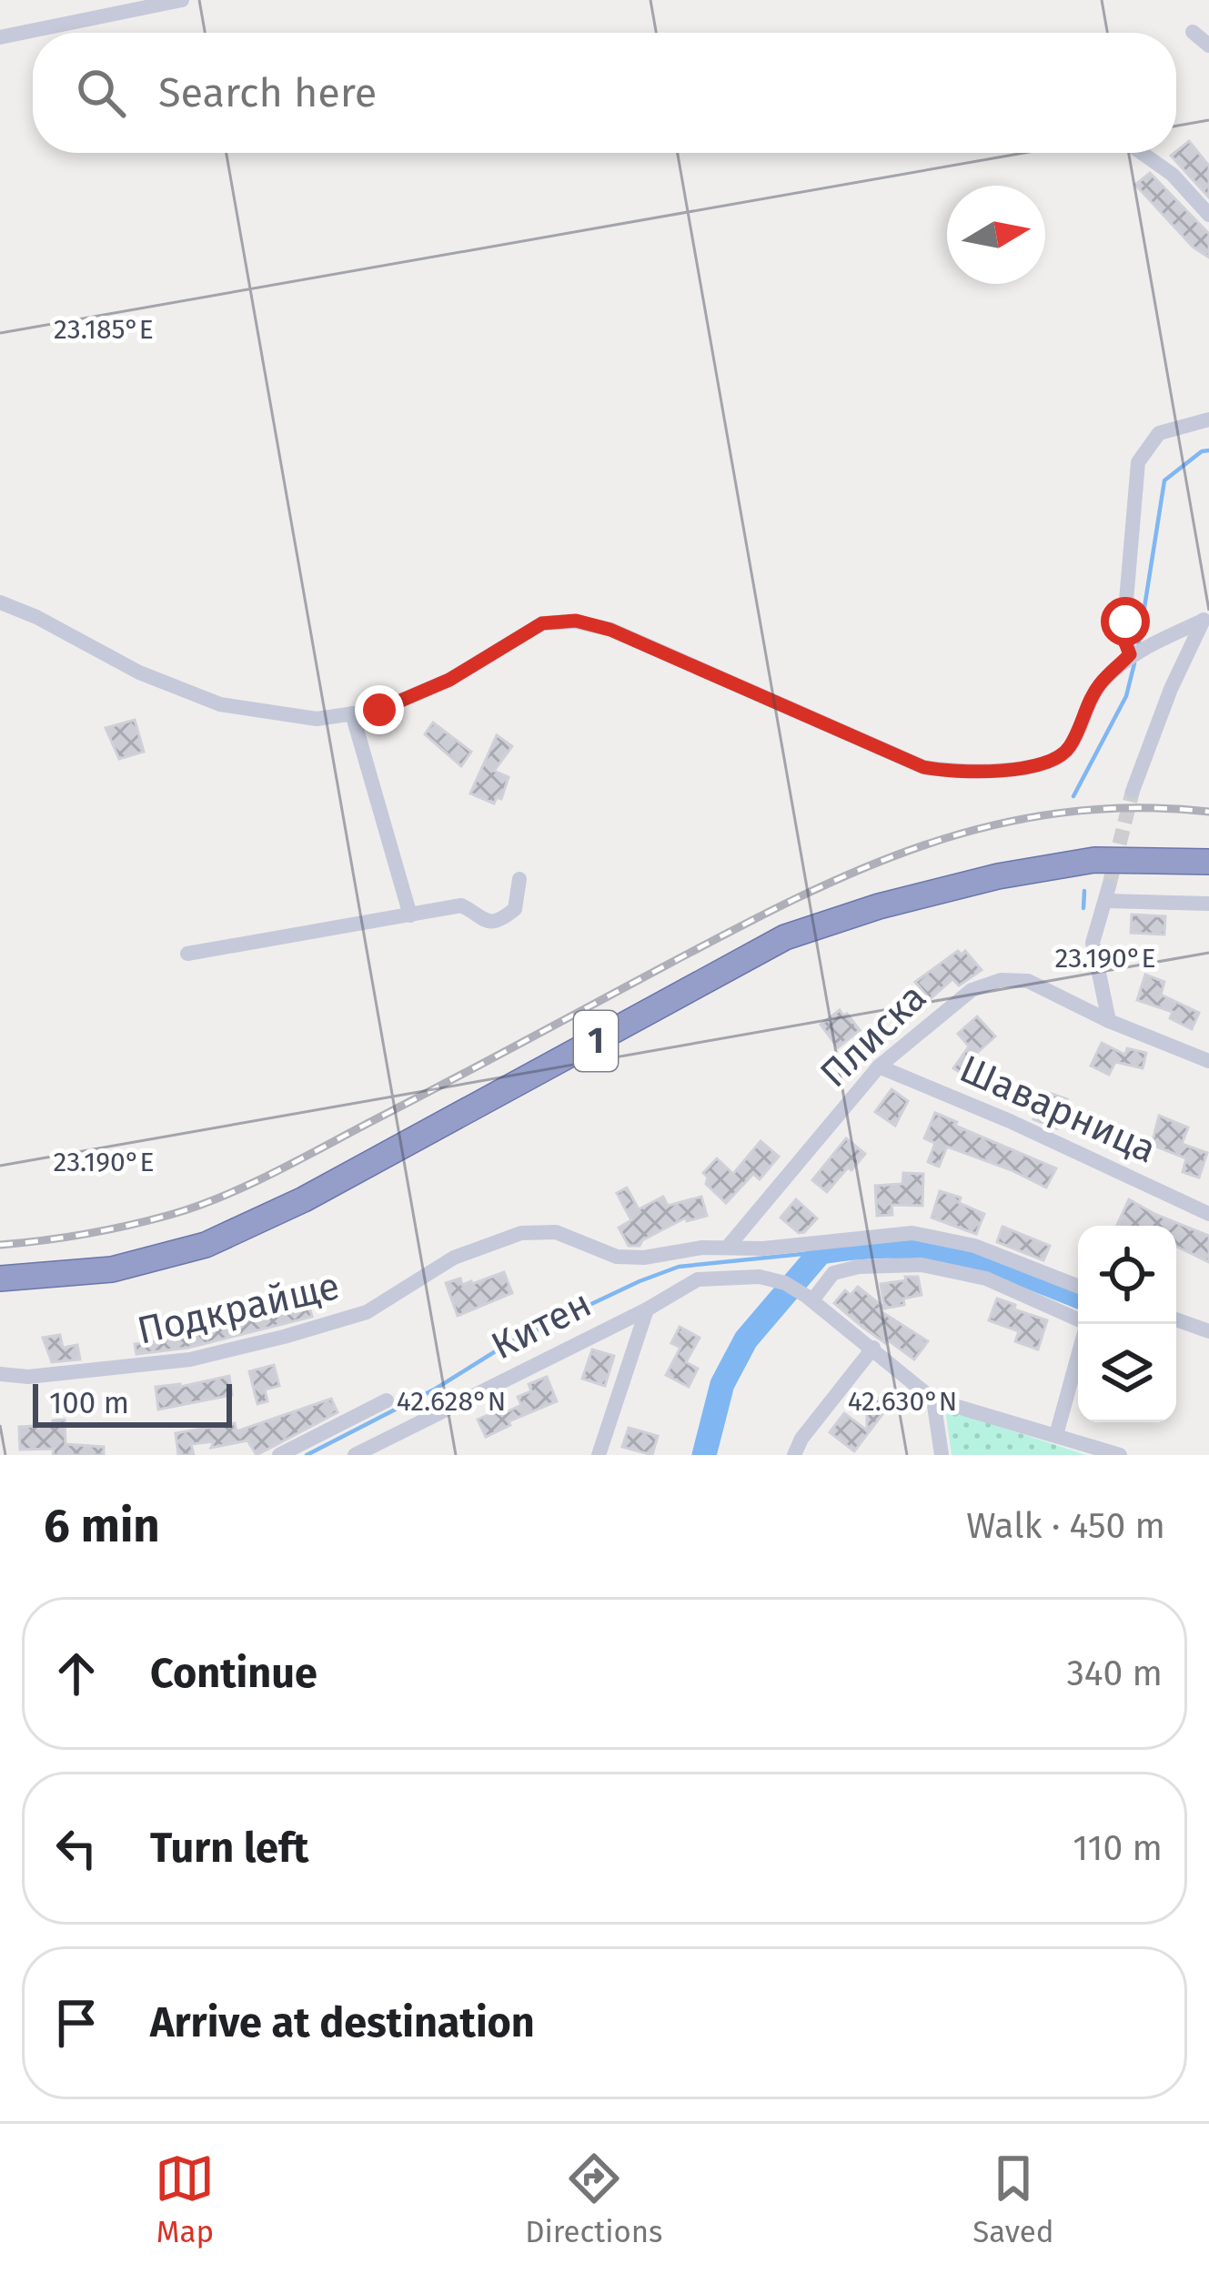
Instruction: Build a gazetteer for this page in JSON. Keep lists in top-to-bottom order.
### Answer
{
  "streets": {
    "highway": ["1"],
    "street": [
      "Плиска",
      "Шаварница",
      "Подкрайще",
      "Китен"
    ]
  },
  "crossings": [
    ["Плиска", "Шаварница"],
    ["Плиска", "Подкрайще"]
  ],
  "scale_bar": "100 m",
  "north": "right",
  "page": {
    "search": "Search here",
    "scale": "100 m",
    "heading": ["6 min", "Walk · 450 m"],
    "list": [
      ["Continue", "340 m"],
      ["Turn left", "110 m"],
      "Arrive at destination"
    ],
    "nav": ["Map", "Directions", "Saved"]
  },
  "coordinates": [
    "23.185°E",
    "23.190°E",
    "42.628°N",
    "42.630°N"
  ]
}
